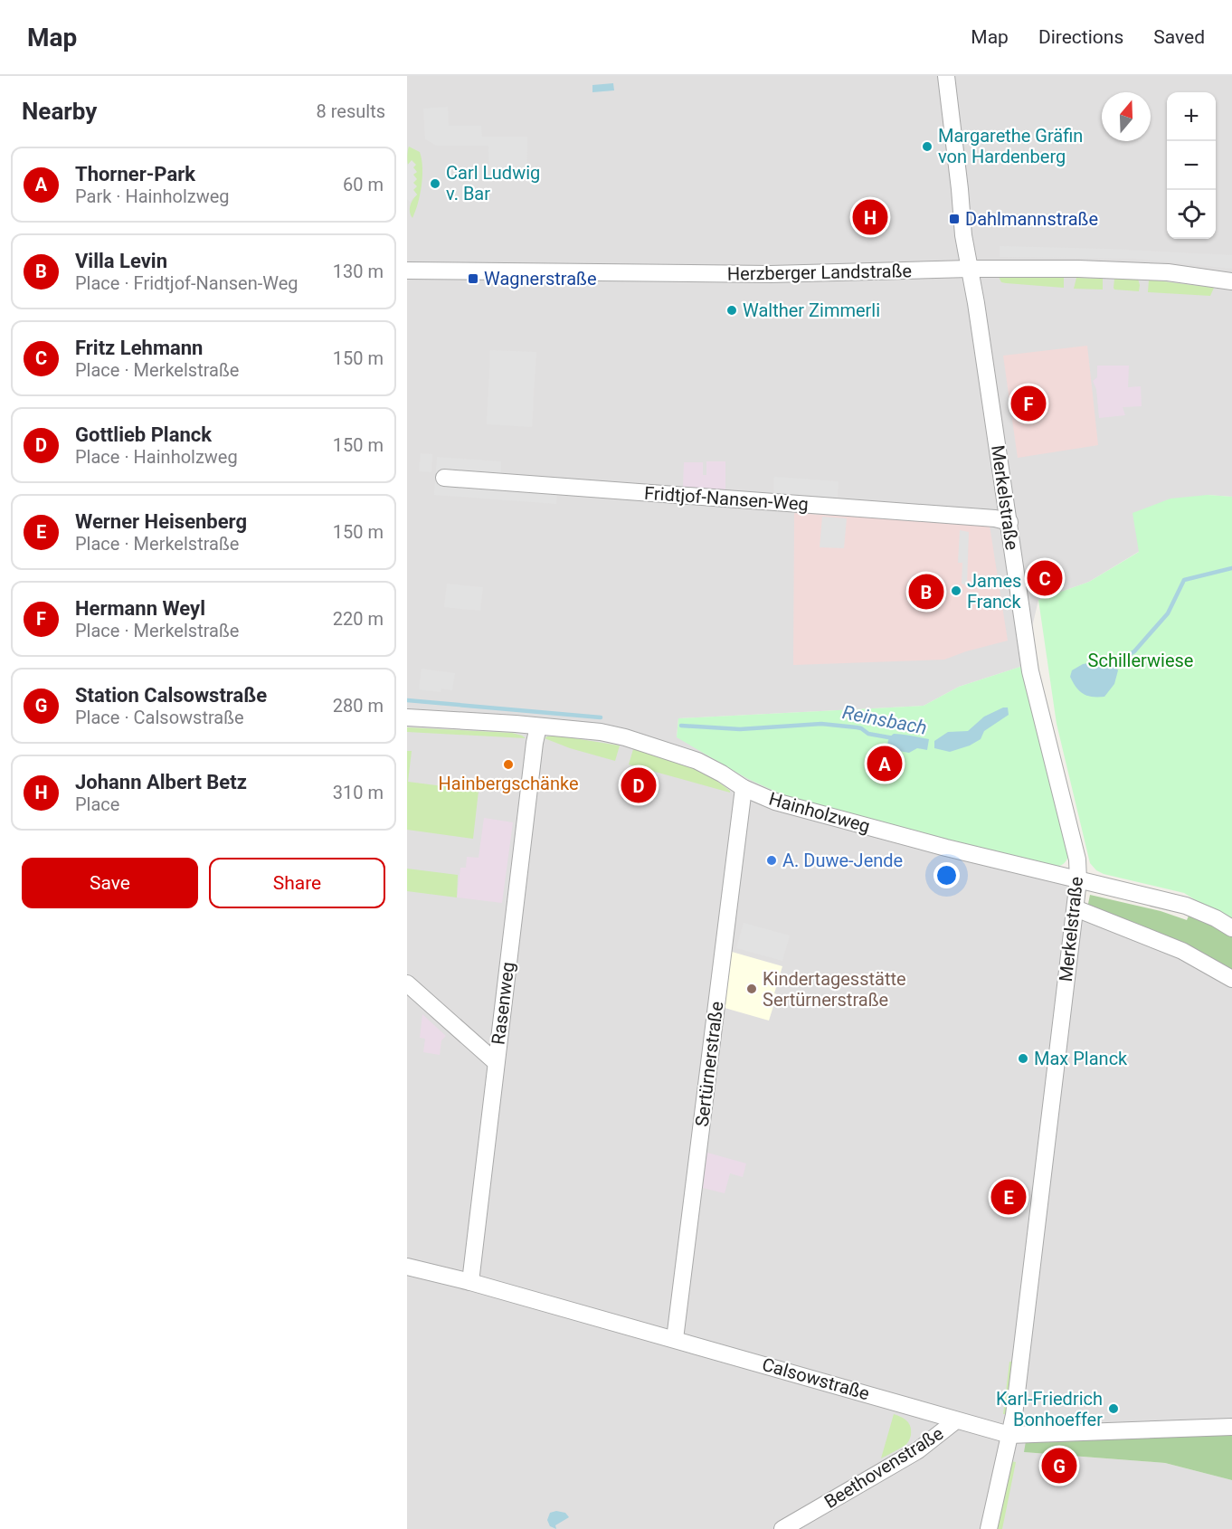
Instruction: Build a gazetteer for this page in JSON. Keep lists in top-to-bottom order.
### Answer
{
  "streets": {
    "street": [
      "Herzberger Landstraße",
      "Merkelstraße",
      "Fridtjof-Nansen-Weg",
      "Hainholzweg",
      "Rasenweg",
      "Sertürnerstraße",
      "Calsowstraße",
      "Beethovenstraße"
    ]
  },
  "crossings": [
    ["Herzberger Landstraße", "Merkelstraße"],
    ["Merkelstraße", "Fridtjof-Nansen-Weg"],
    ["Merkelstraße", "Hainholzweg"],
    ["Merkelstraße", "Calsowstraße"],
    ["Hainholzweg", "Rasenweg"],
    ["Hainholzweg", "Sertürnerstraße"],
    ["Rasenweg", "Calsowstraße"],
    ["Sertürnerstraße", "Calsowstraße"],
    ["Calsowstraße", "Beethovenstraße"]
  ],
  "water": ["Reinsbach"],
  "parks": ["Schillerwiese"],
  "places": {
    "other": [
      "Margarethe Gräfin von Hardenberg",
      "Carl Ludwig v. Bar",
      "Walther Zimmerli",
      "James Franck",
      "Hainbergschänke",
      "A. Duwe-Jende",
      "Kindertagesstätte Sertürnerstraße",
      "Max Planck",
      "Karl-Friedrich Bonhoeffer"
    ],
    "transit": ["Dahlmannstraße", "Wagnerstraße"]
  },
  "north": "top",
  "page": {
    "header": "Map",
    "nav": ["Map", "Directions", "Saved"],
    "heading": ["Nearby", "8 results"],
    "map_buttons": ["+", "−"],
    "list": [
      {
        "mark": "A",
        "name": "Thorner-Park",
        "note": "Park · Hainholzweg",
        "value": "60 m"
      },
      {
        "mark": "B",
        "name": "Villa Levin",
        "note": "Place · Fridtjof-Nansen-Weg",
        "value": "130 m"
      },
      {
        "mark": "C",
        "name": "Fritz Lehmann",
        "note": "Place · Merkelstraße",
        "value": "150 m"
      },
      {
        "mark": "D",
        "name": "Gottlieb Planck",
        "note": "Place · Hainholzweg",
        "value": "150 m"
      },
      {
        "mark": "E",
        "name": "Werner Heisenberg",
        "note": "Place · Merkelstraße",
        "value": "150 m"
      },
      {
        "mark": "F",
        "name": "Hermann Weyl",
        "note": "Place · Merkelstraße",
        "value": "220 m"
      },
      {
        "mark": "G",
        "name": "Station Calsowstraße",
        "note": "Place · Calsowstraße",
        "value": "280 m"
      },
      {
        "mark": "H",
        "name": "Johann Albert Betz",
        "note": "Place",
        "value": "310 m"
      }
    ],
    "pins": [
      "H",
      "F",
      "C",
      "B",
      "A",
      "D",
      "E",
      "G"
    ],
    "buttons": ["Save", "Share"]
  }
}
